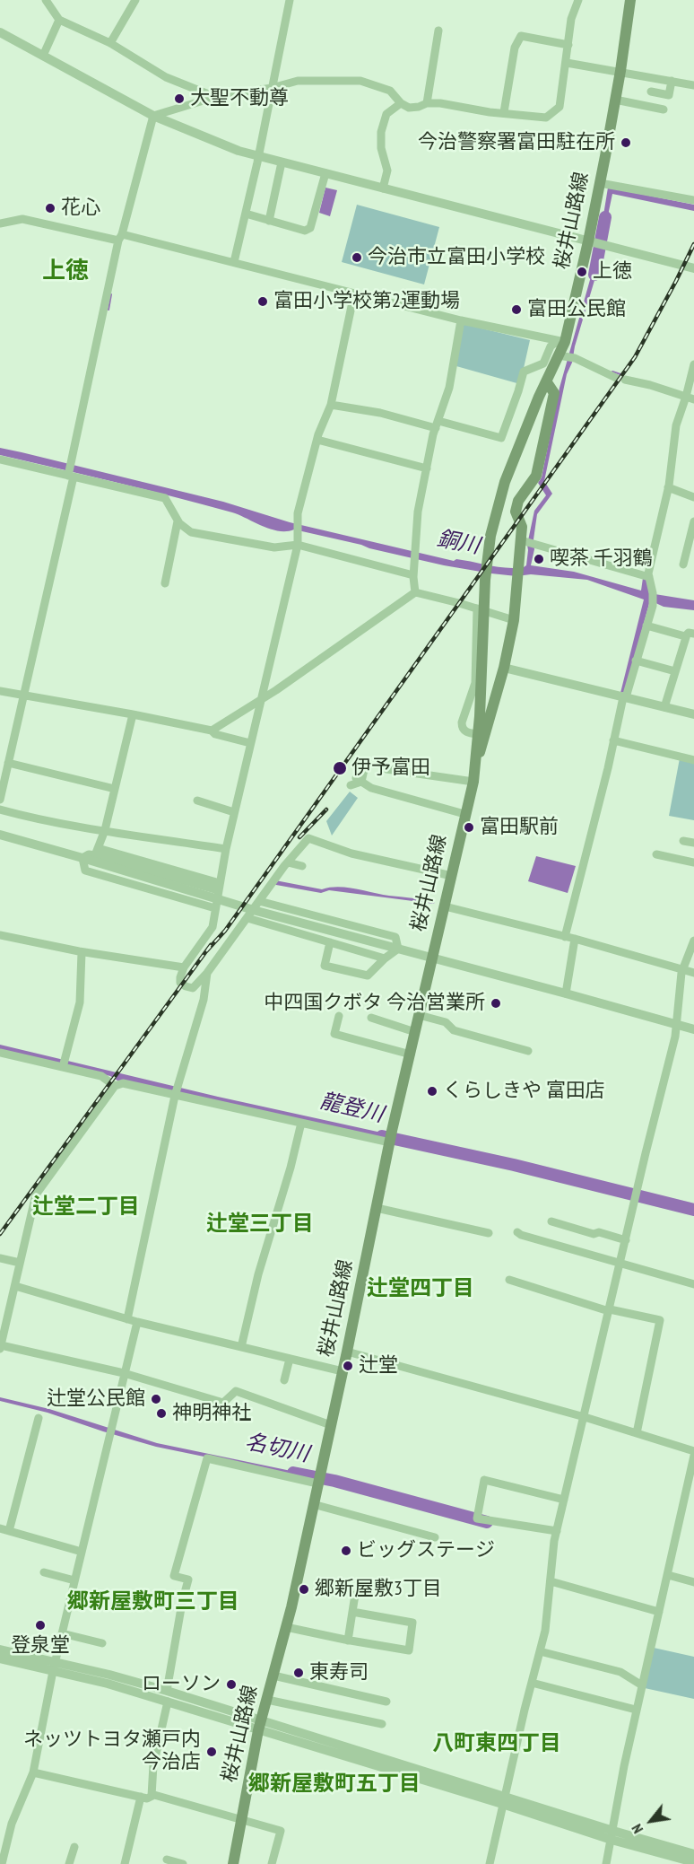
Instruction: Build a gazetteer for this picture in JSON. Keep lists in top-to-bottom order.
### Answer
{
  "streets": {
    "main road": ["桜井山路線"]
  },
  "districts": [
    "上徳",
    "辻堂二丁目",
    "辻堂三丁目",
    "辻堂四丁目",
    "郷新屋敷町三丁目",
    "八町東四丁目",
    "郷新屋敷町五丁目"
  ],
  "water": ["銅川", "龍登川", "名切川"],
  "places": [
    "大聖不動尊",
    "今治警察署富田駐在所",
    "花心",
    "今治市立富田小学校",
    "上徳",
    "富田小学校第2運動場",
    "富田公民館",
    "喫茶 千羽鶴",
    "伊予富田",
    "富田駅前",
    "中四国クボタ 今治営業所",
    "くらしきや 富田店",
    "辻堂",
    "辻堂公民館",
    "神明神社",
    "ビッグステージ",
    "郷新屋敷3丁目",
    "登泉堂",
    "東寿司",
    "ローソン",
    "ネッツトヨタ瀬戸内 今治店"
  ],
  "north": "bottom left"
}
